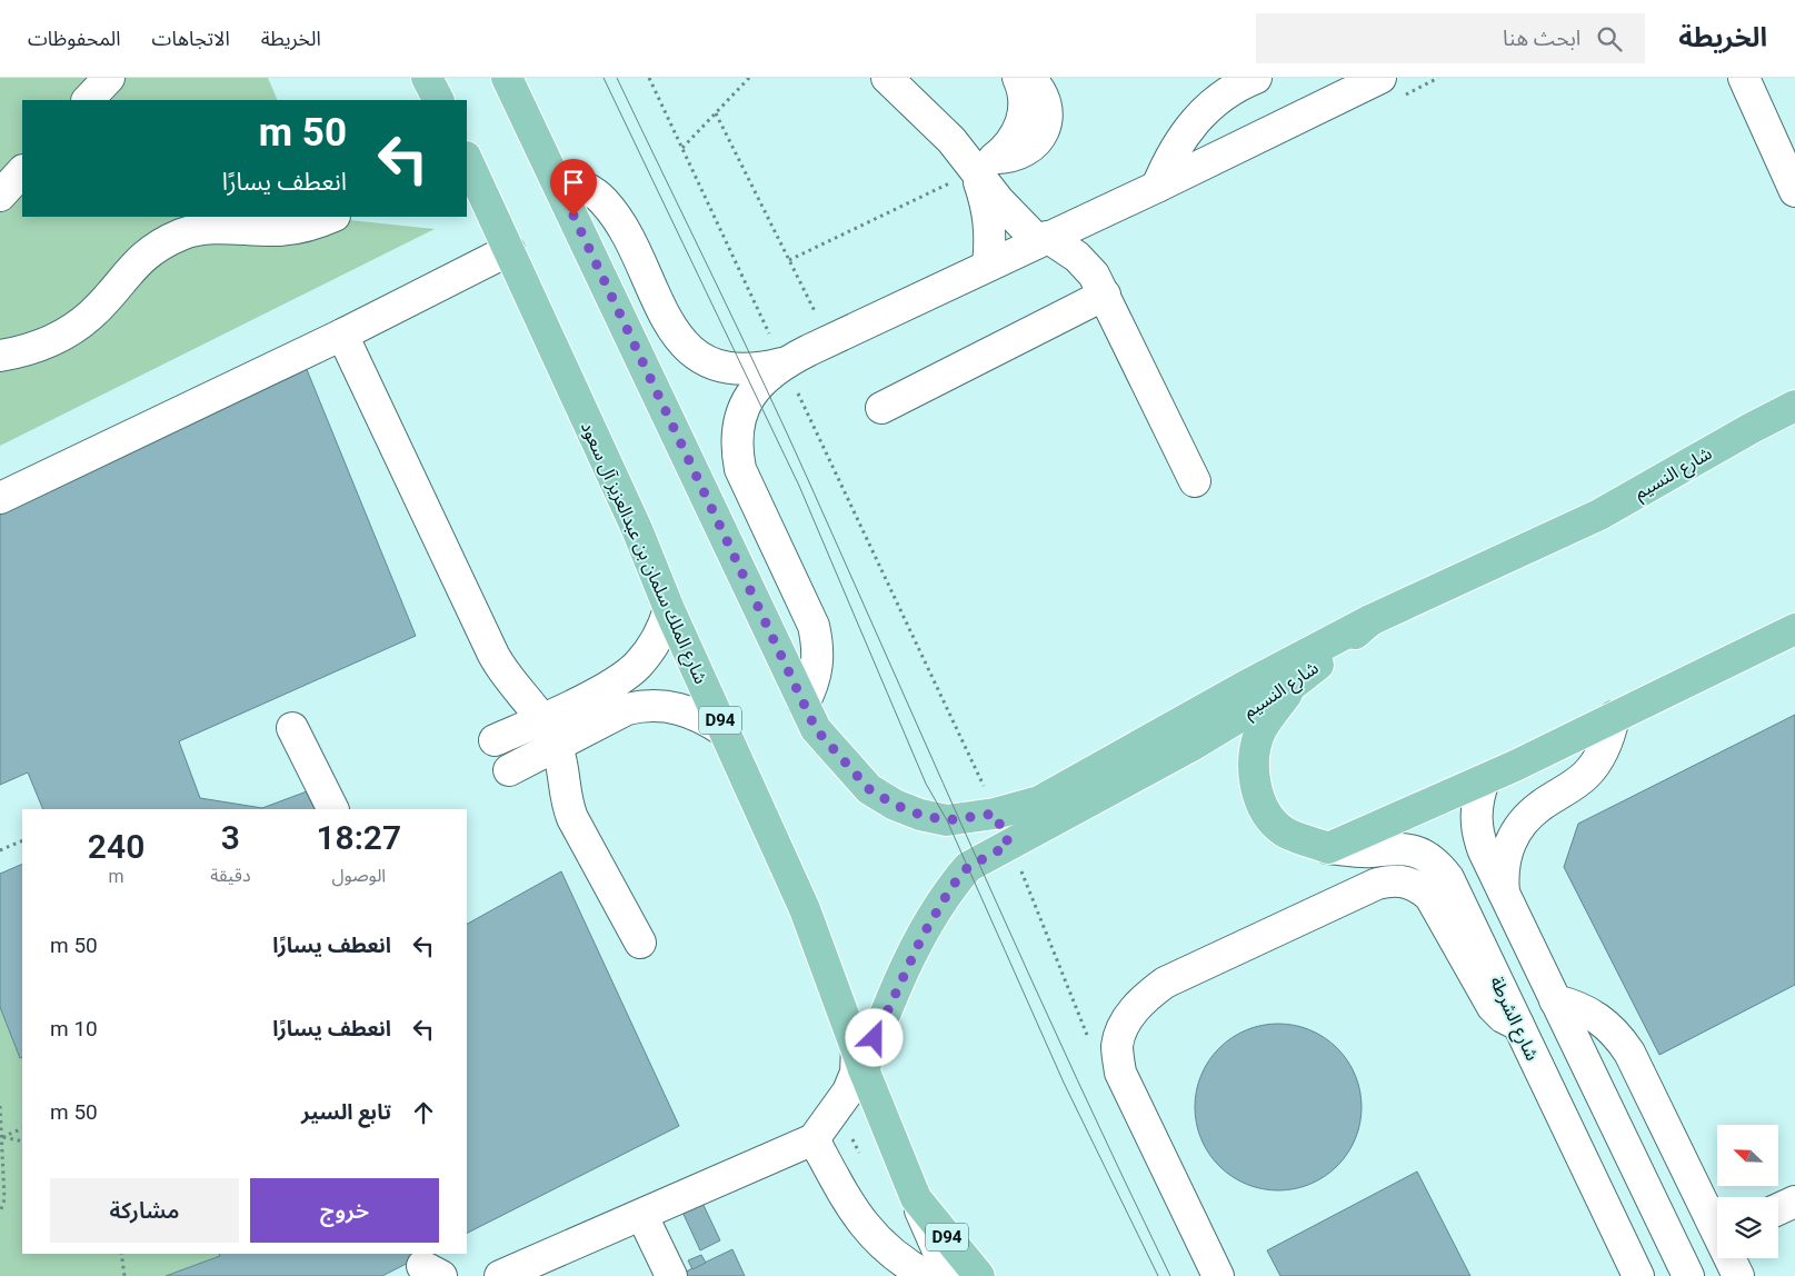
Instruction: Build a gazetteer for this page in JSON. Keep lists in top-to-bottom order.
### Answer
{
  "streets": {
    "main road": ["شارع النسيم", "شارع الملك سلمان بن عبدالعزيز آل سعود", "D94"],
    "street": ["شارع الشرطة"]
  },
  "crossings": [
    ["شارع النسيم", "شارع الملك سلمان بن عبدالعزيز آل سعود"]
  ],
  "north": "top left",
  "page": {
    "header": "الخريطة",
    "search": "ابحث هنا",
    "nav": ["الخريطة", "الاتجاهات", "المحفوظات"],
    "turn": ["50 m", "انعطف يسارًا"],
    "eta": [
      "18:27",
      "الوصول",
      "3",
      "دقيقة",
      "240",
      "m"
    ],
    "list": [
      {
        "name": "انعطف يسارًا",
        "value": "50 m"
      },
      {
        "name": "انعطف يسارًا",
        "value": "10 m"
      },
      {
        "name": "تابع السير",
        "value": "50 m"
      }
    ],
    "buttons": ["خروج", "مشاركة"]
  }
}
